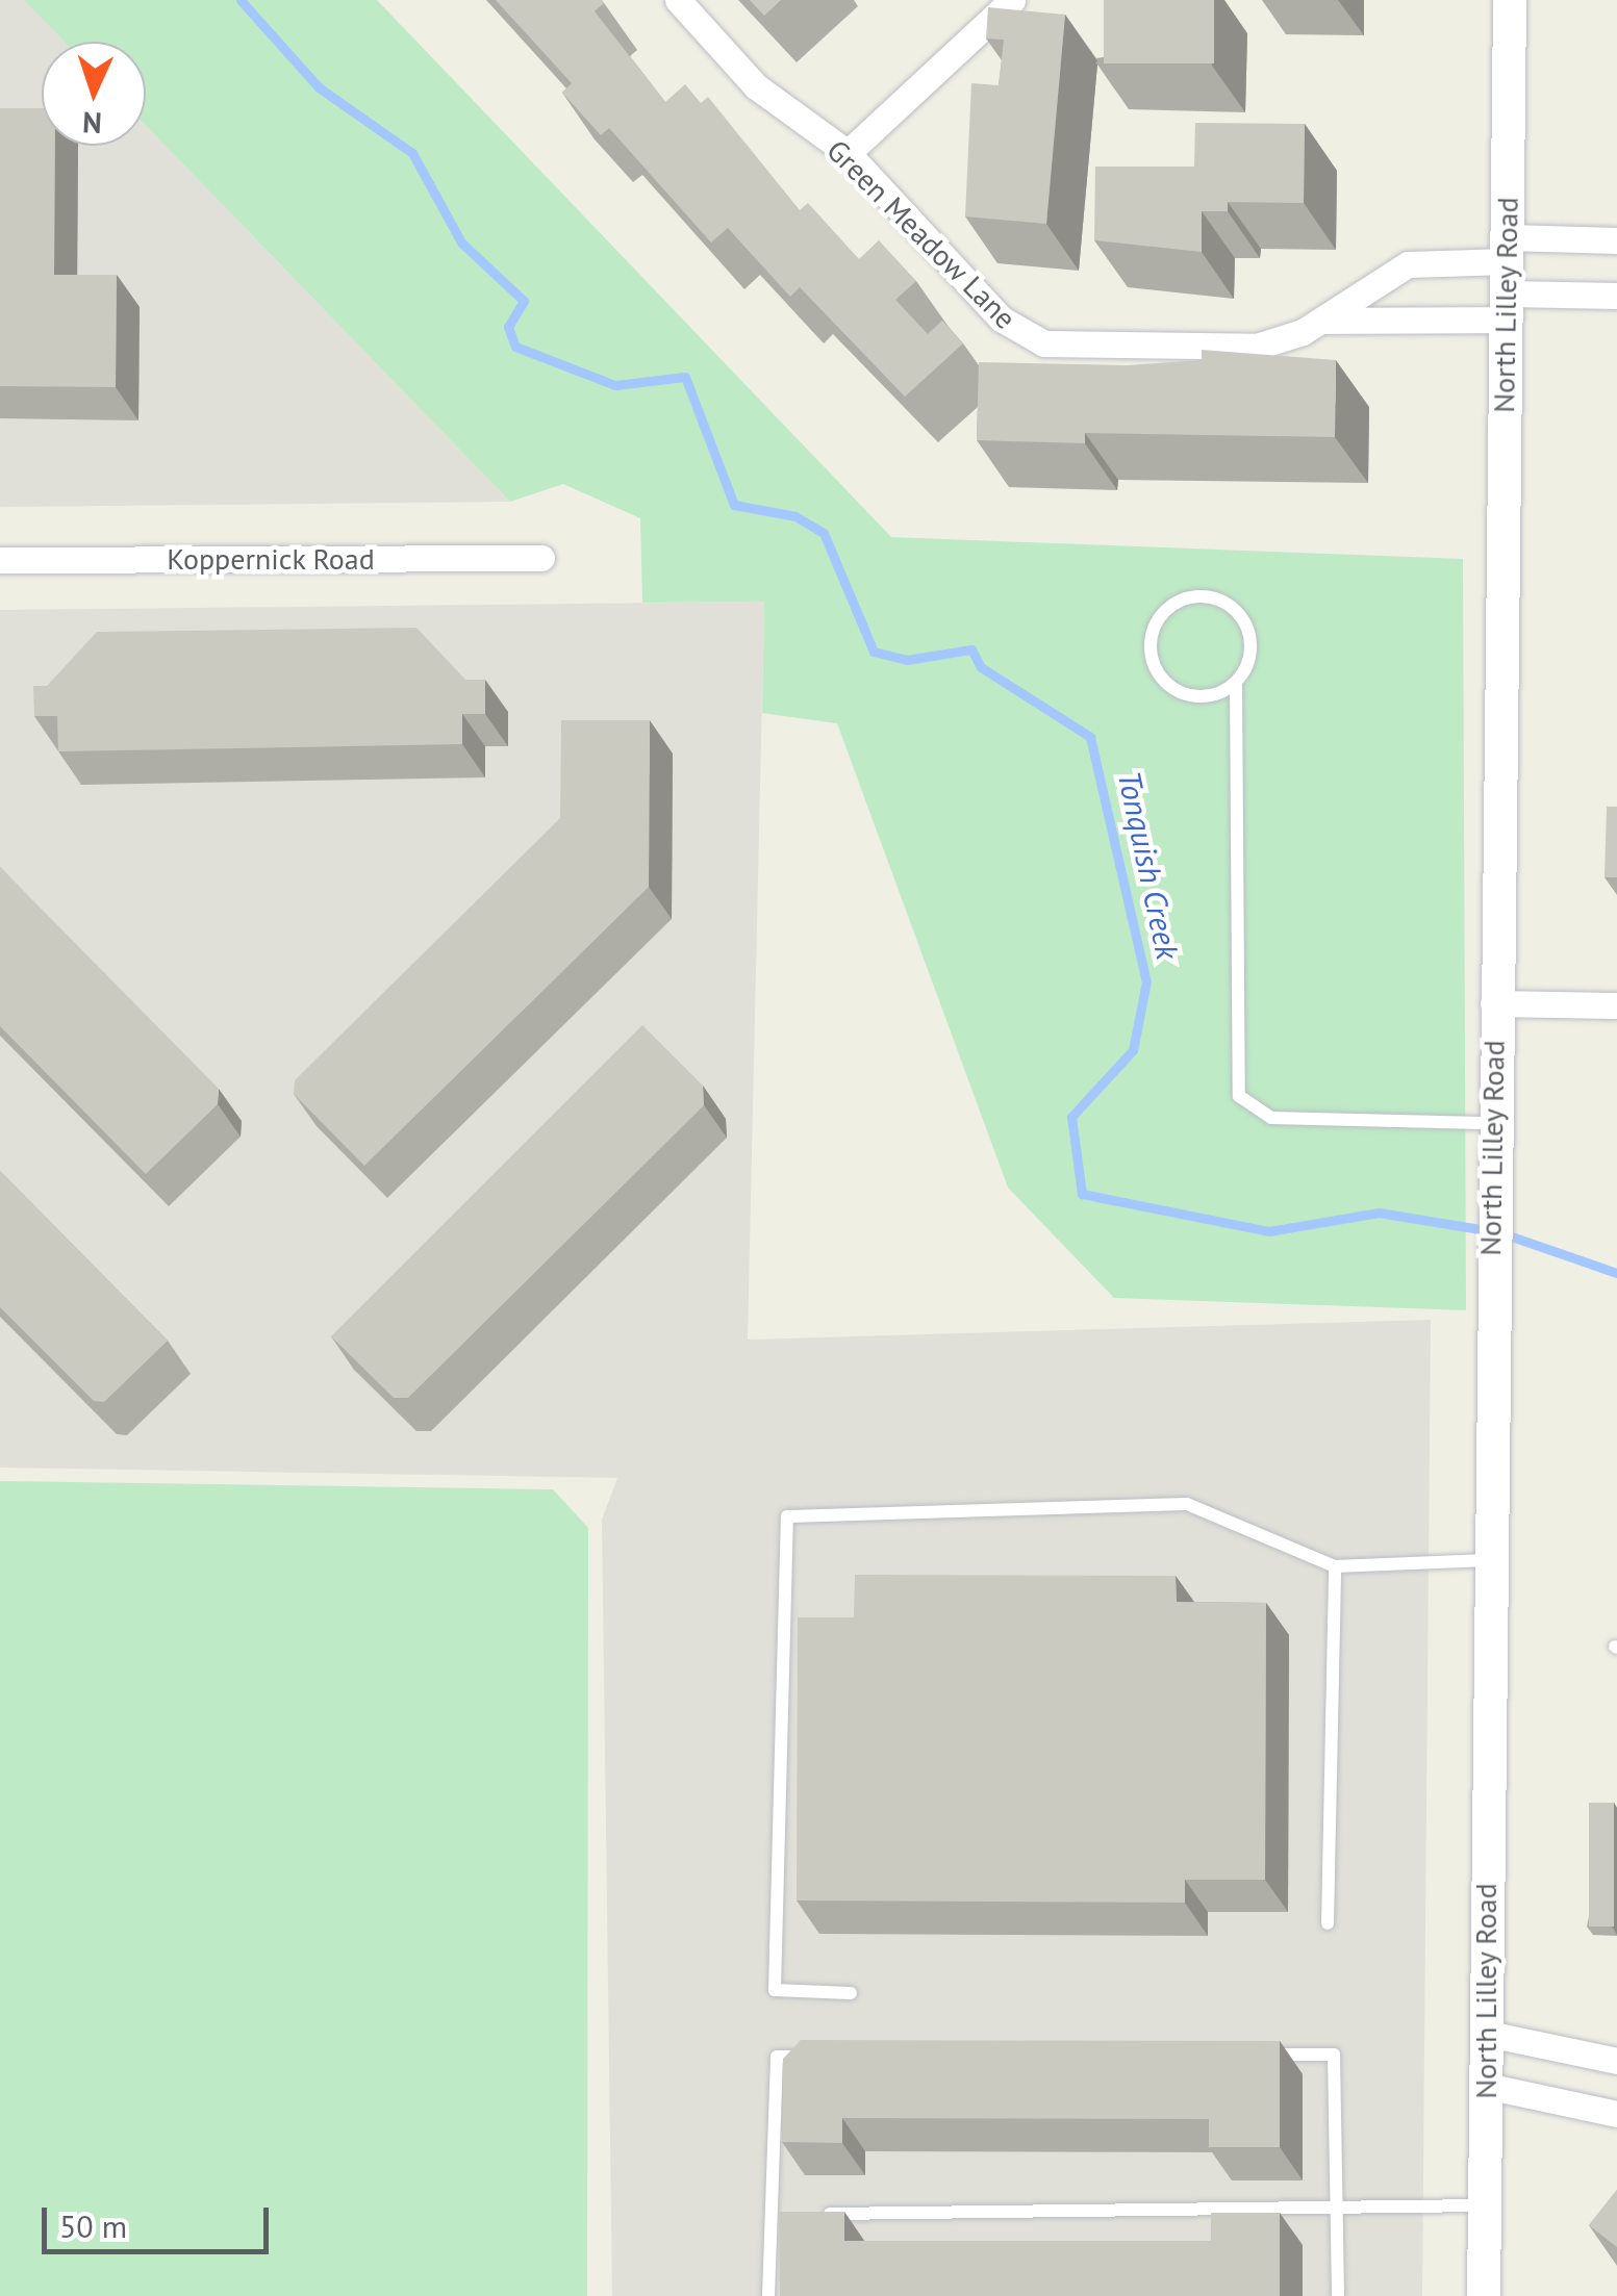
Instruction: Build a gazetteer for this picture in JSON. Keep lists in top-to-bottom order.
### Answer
{
  "streets": {
    "street": ["Green Meadow Lane", "North Lilley Road", "Koppernick Road"]
  },
  "crossings": [
    ["Green Meadow Lane", "North Lilley Road"]
  ],
  "water": ["Tonquish Creek"],
  "scale_bar": "50 m",
  "north": "bottom"
}
